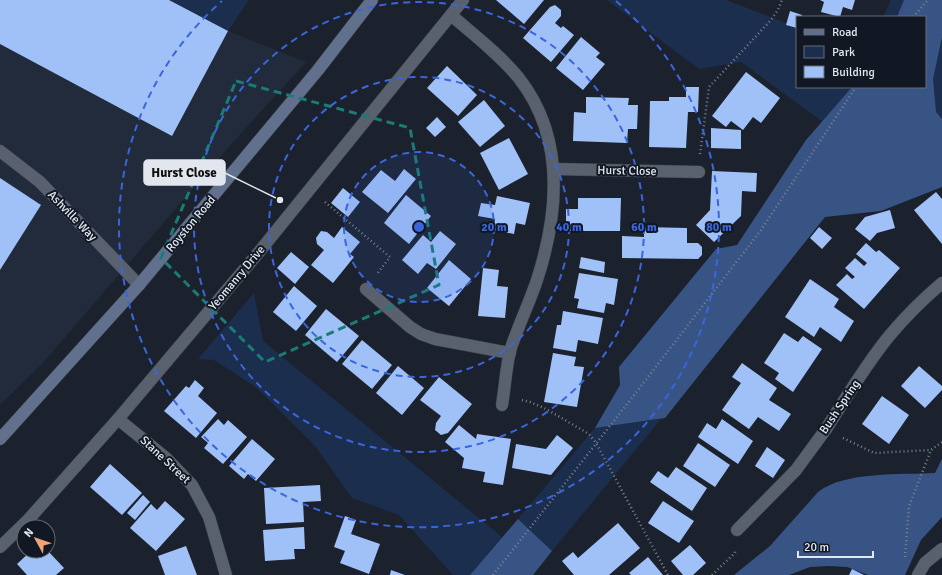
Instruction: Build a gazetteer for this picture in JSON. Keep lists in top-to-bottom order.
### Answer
{
  "streets": {
    "main road": ["Royston Road"],
    "street": [
      "Hurst Close",
      "Ashville Way",
      "Yeomanry Drive",
      "Bush Spring",
      "Stane Street"
    ]
  },
  "crossings": [
    ["Ashville Way", "Royston Road"],
    ["Yeomanry Drive", "Stane Street"]
  ],
  "places": ["Hurst Close"],
  "legend": ["Road", "Park", "Building"],
  "scale_bar": "20 m",
  "north": "top left",
  "rings": [
    "20 m",
    "40 m",
    "60 m",
    "80 m"
  ]
}
